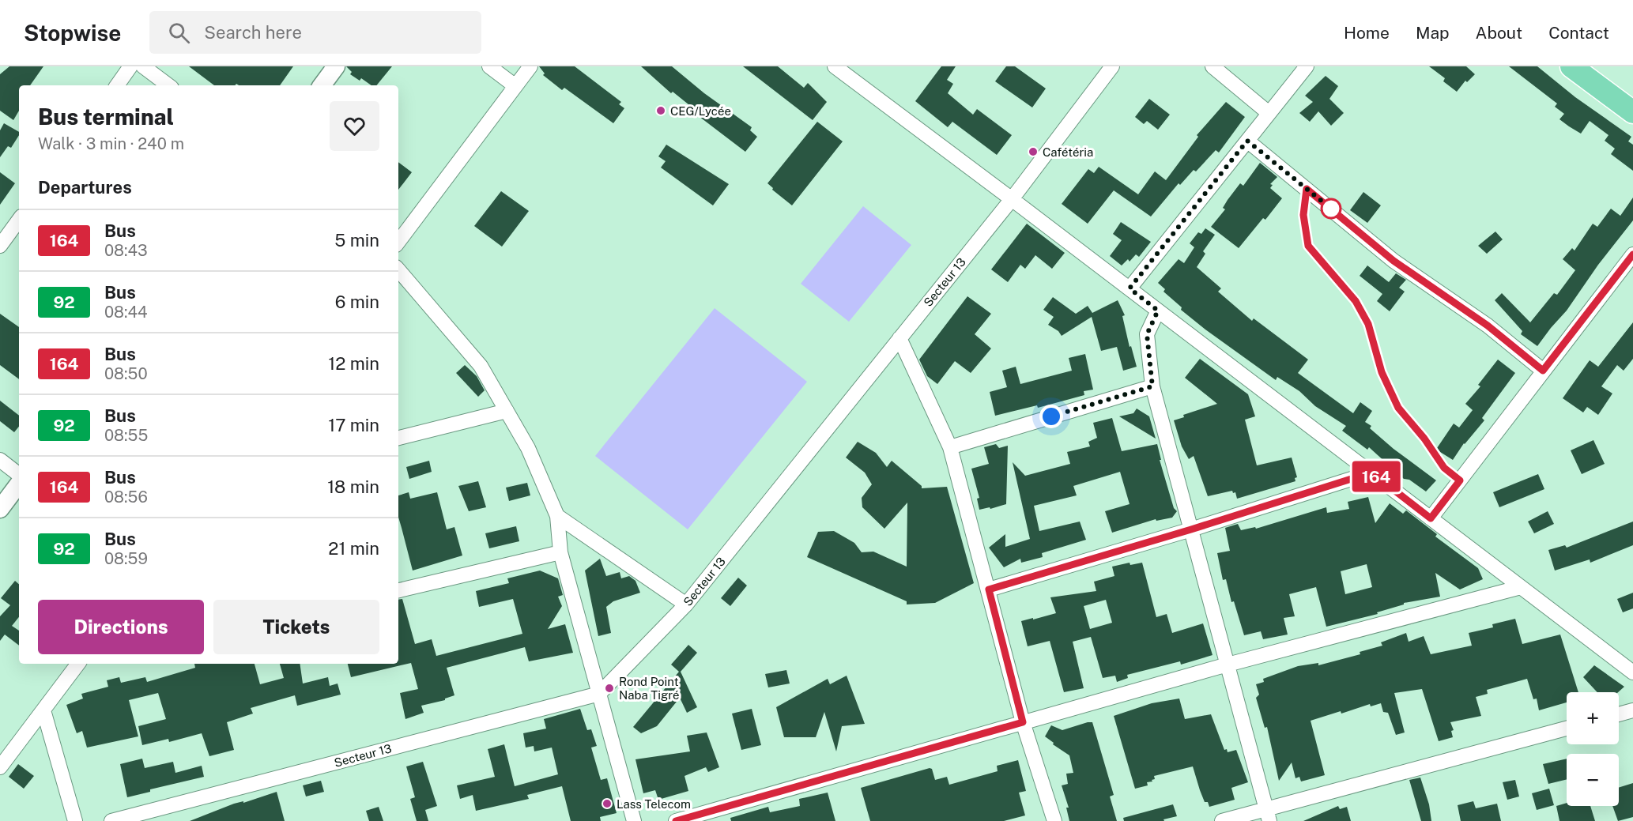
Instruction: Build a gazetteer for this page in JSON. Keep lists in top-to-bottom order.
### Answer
{
  "streets": {
    "street": ["Secteur 13"]
  },
  "places": [
    "CEG/Lycée",
    "Cafétéria",
    "Rond Point Naba Tigré",
    "Lass Telecom"
  ],
  "lines": ["bus line 164"],
  "page": {
    "header": "Stopwise",
    "search": "Search here",
    "nav": [
      "Home",
      "Map",
      "About",
      "Contact"
    ],
    "on_map": "164",
    "heading": [
      ["Bus terminal", "Walk · 3 min · 240 m"],
      "Departures"
    ],
    "list": [
      {
        "mark": "164",
        "name": "Bus",
        "note": "08:43",
        "value": "5 min"
      },
      {
        "mark": "92",
        "name": "Bus",
        "note": "08:44",
        "value": "6 min"
      },
      {
        "mark": "164",
        "name": "Bus",
        "note": "08:50",
        "value": "12 min"
      },
      {
        "mark": "92",
        "name": "Bus",
        "note": "08:55",
        "value": "17 min"
      },
      {
        "mark": "164",
        "name": "Bus",
        "note": "08:56",
        "value": "18 min"
      },
      {
        "mark": "92",
        "name": "Bus",
        "note": "08:59",
        "value": "21 min"
      }
    ],
    "buttons": ["Directions", "Tickets"],
    "map_buttons": ["+", "−"]
  }
}
